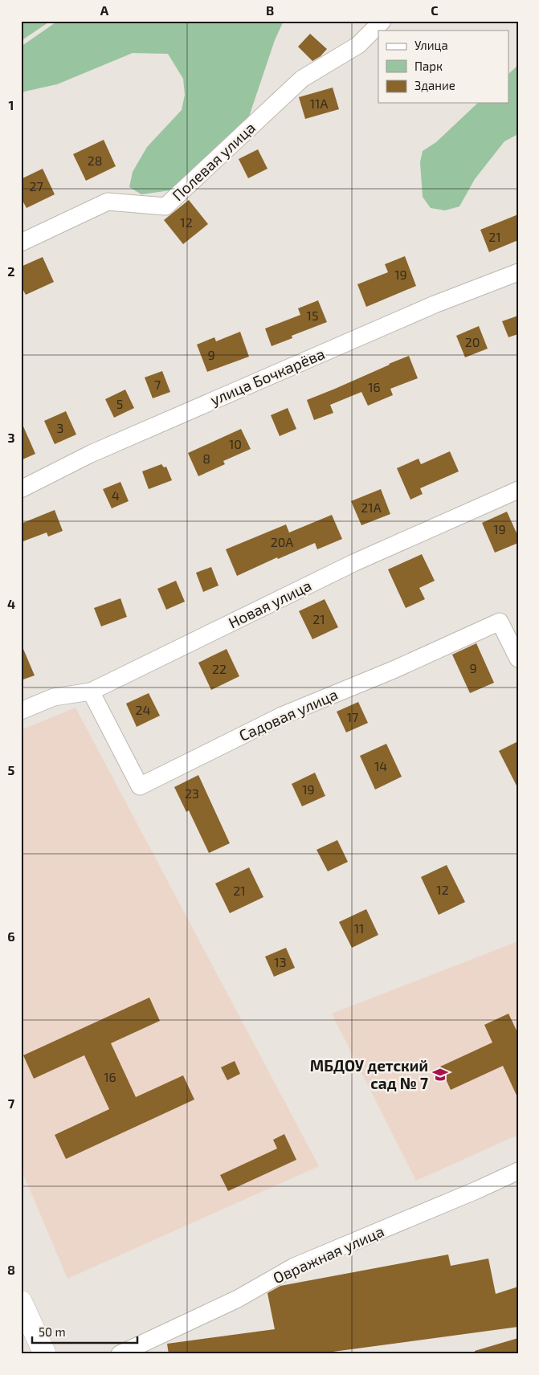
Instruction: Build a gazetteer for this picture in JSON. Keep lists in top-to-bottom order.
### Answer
{
  "streets": {
    "street": [
      "Полевая улица",
      "улица Бочкарёва",
      "Новая улица",
      "Садовая улица",
      "Овражная улица"
    ]
  },
  "crossings": [
    ["Новая улица", "Садовая улица"]
  ],
  "places": {
    "school or university": ["МБДОУ детский сад № 7"]
  },
  "house_numbers": [
    "11А",
    "28",
    "27",
    "12",
    "21",
    "19",
    "15",
    "20",
    "9",
    "7",
    "16",
    "5",
    "3",
    "10",
    "8",
    "4",
    "21А",
    "19",
    "20А",
    "21",
    "9",
    "22",
    "24",
    "17",
    "14",
    "19",
    "23",
    "12",
    "21",
    "11",
    "13",
    "16"
  ],
  "legend": ["Улица", "Парк", "Здание"],
  "scale_bar": "50 m",
  "grid": {
    "columns": ["A", "B", "C"],
    "rows": [
      "1",
      "2",
      "3",
      "4",
      "5",
      "6",
      "7",
      "8"
    ]
  }
}
